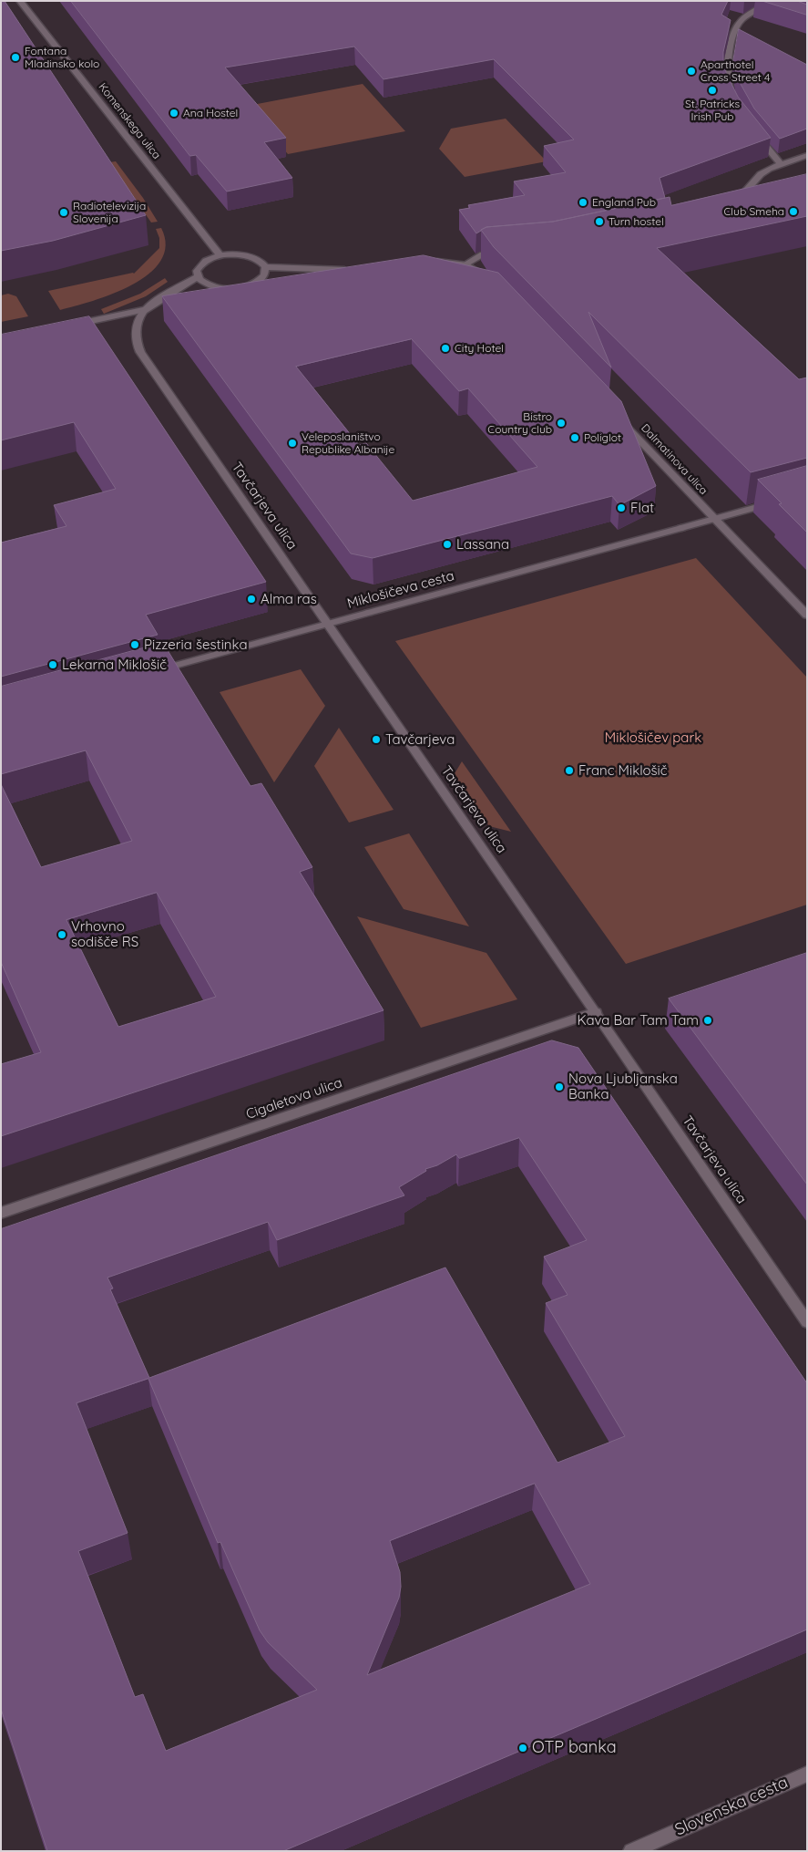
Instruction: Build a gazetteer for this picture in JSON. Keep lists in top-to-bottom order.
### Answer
{
  "streets": {
    "main road": [
      "Komenskega ulica",
      "Dalmatinova ulica",
      "Tavčarjeva ulica",
      "Miklošičeva cesta",
      "Cigaletova ulica",
      "Slovenska cesta"
    ]
  },
  "crossings": [
    ["Dalmatinova ulica", "Miklošičeva cesta"],
    ["Tavčarjeva ulica", "Miklošičeva cesta"],
    ["Tavčarjeva ulica", "Cigaletova ulica"]
  ],
  "parks": ["Miklošičev park"],
  "places": [
    "Fontana Mladinsko kolo",
    "Aparthotel Cross Street 4",
    "St. Patricks Irish Pub",
    "Ana Hostel",
    "England Pub",
    "Club Smeha",
    "Radiotelevizija Slovenija",
    "Turn hostel",
    "City Hotel",
    "Bistro Country club",
    "Poliglot",
    "Veleposlaništvo Republike Albanije",
    "Flat",
    "Lassana",
    "Alma ras",
    "Pizzeria šestinka",
    "Lekarna Miklošič",
    "Tavčarjeva",
    "Franc Miklošič",
    "Vrhovno sodišče RS",
    "Kava Bar Tam Tam",
    "Nova Ljubljanska Banka",
    "OTP banka"
  ]
}
